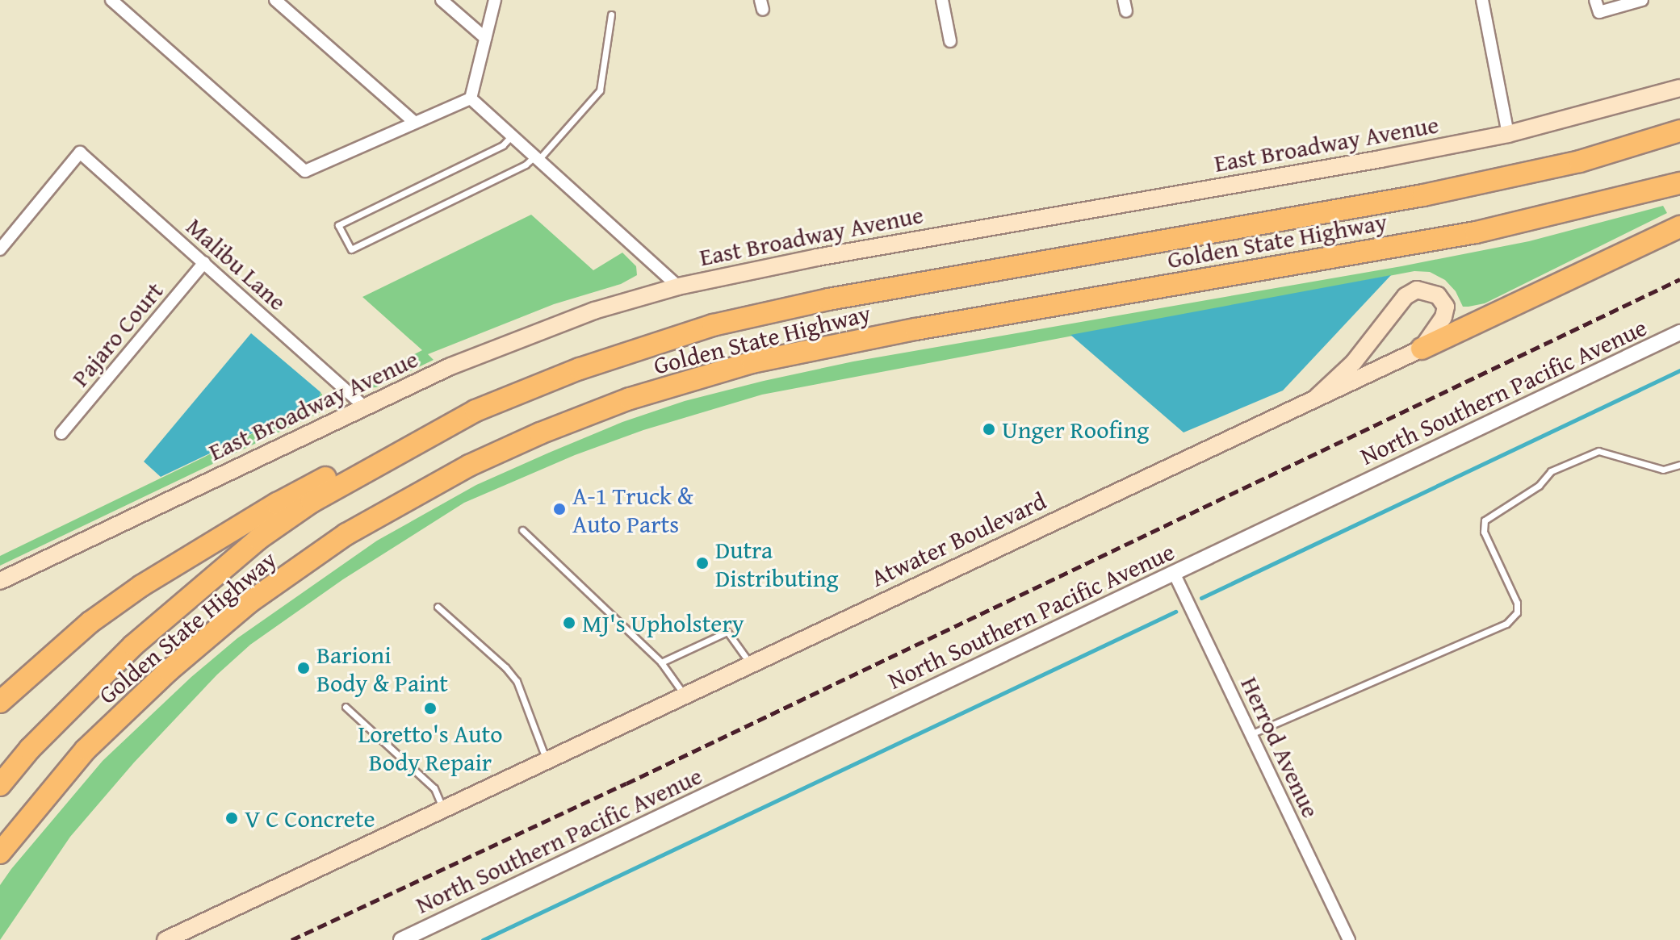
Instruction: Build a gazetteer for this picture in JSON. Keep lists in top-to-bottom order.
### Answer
{
  "streets": {
    "highway": ["Golden State Highway"],
    "main road": ["East Broadway Avenue", "Atwater Boulevard"],
    "street": [
      "Malibu Lane",
      "Pajaro Court",
      "North Southern Pacific Avenue",
      "Herrod Avenue"
    ]
  },
  "crossings": [
    ["East Broadway Avenue", "Malibu Lane"],
    ["Malibu Lane", "Pajaro Court"],
    ["North Southern Pacific Avenue", "Herrod Avenue"]
  ],
  "places": [
    "Unger Roofing",
    "A-1 Truck & Auto Parts",
    "Dutra Distributing",
    "MJ's Upholstery",
    "Barioni Body & Paint",
    "Loretto's Auto Body Repair",
    "V C Concrete"
  ]
}
